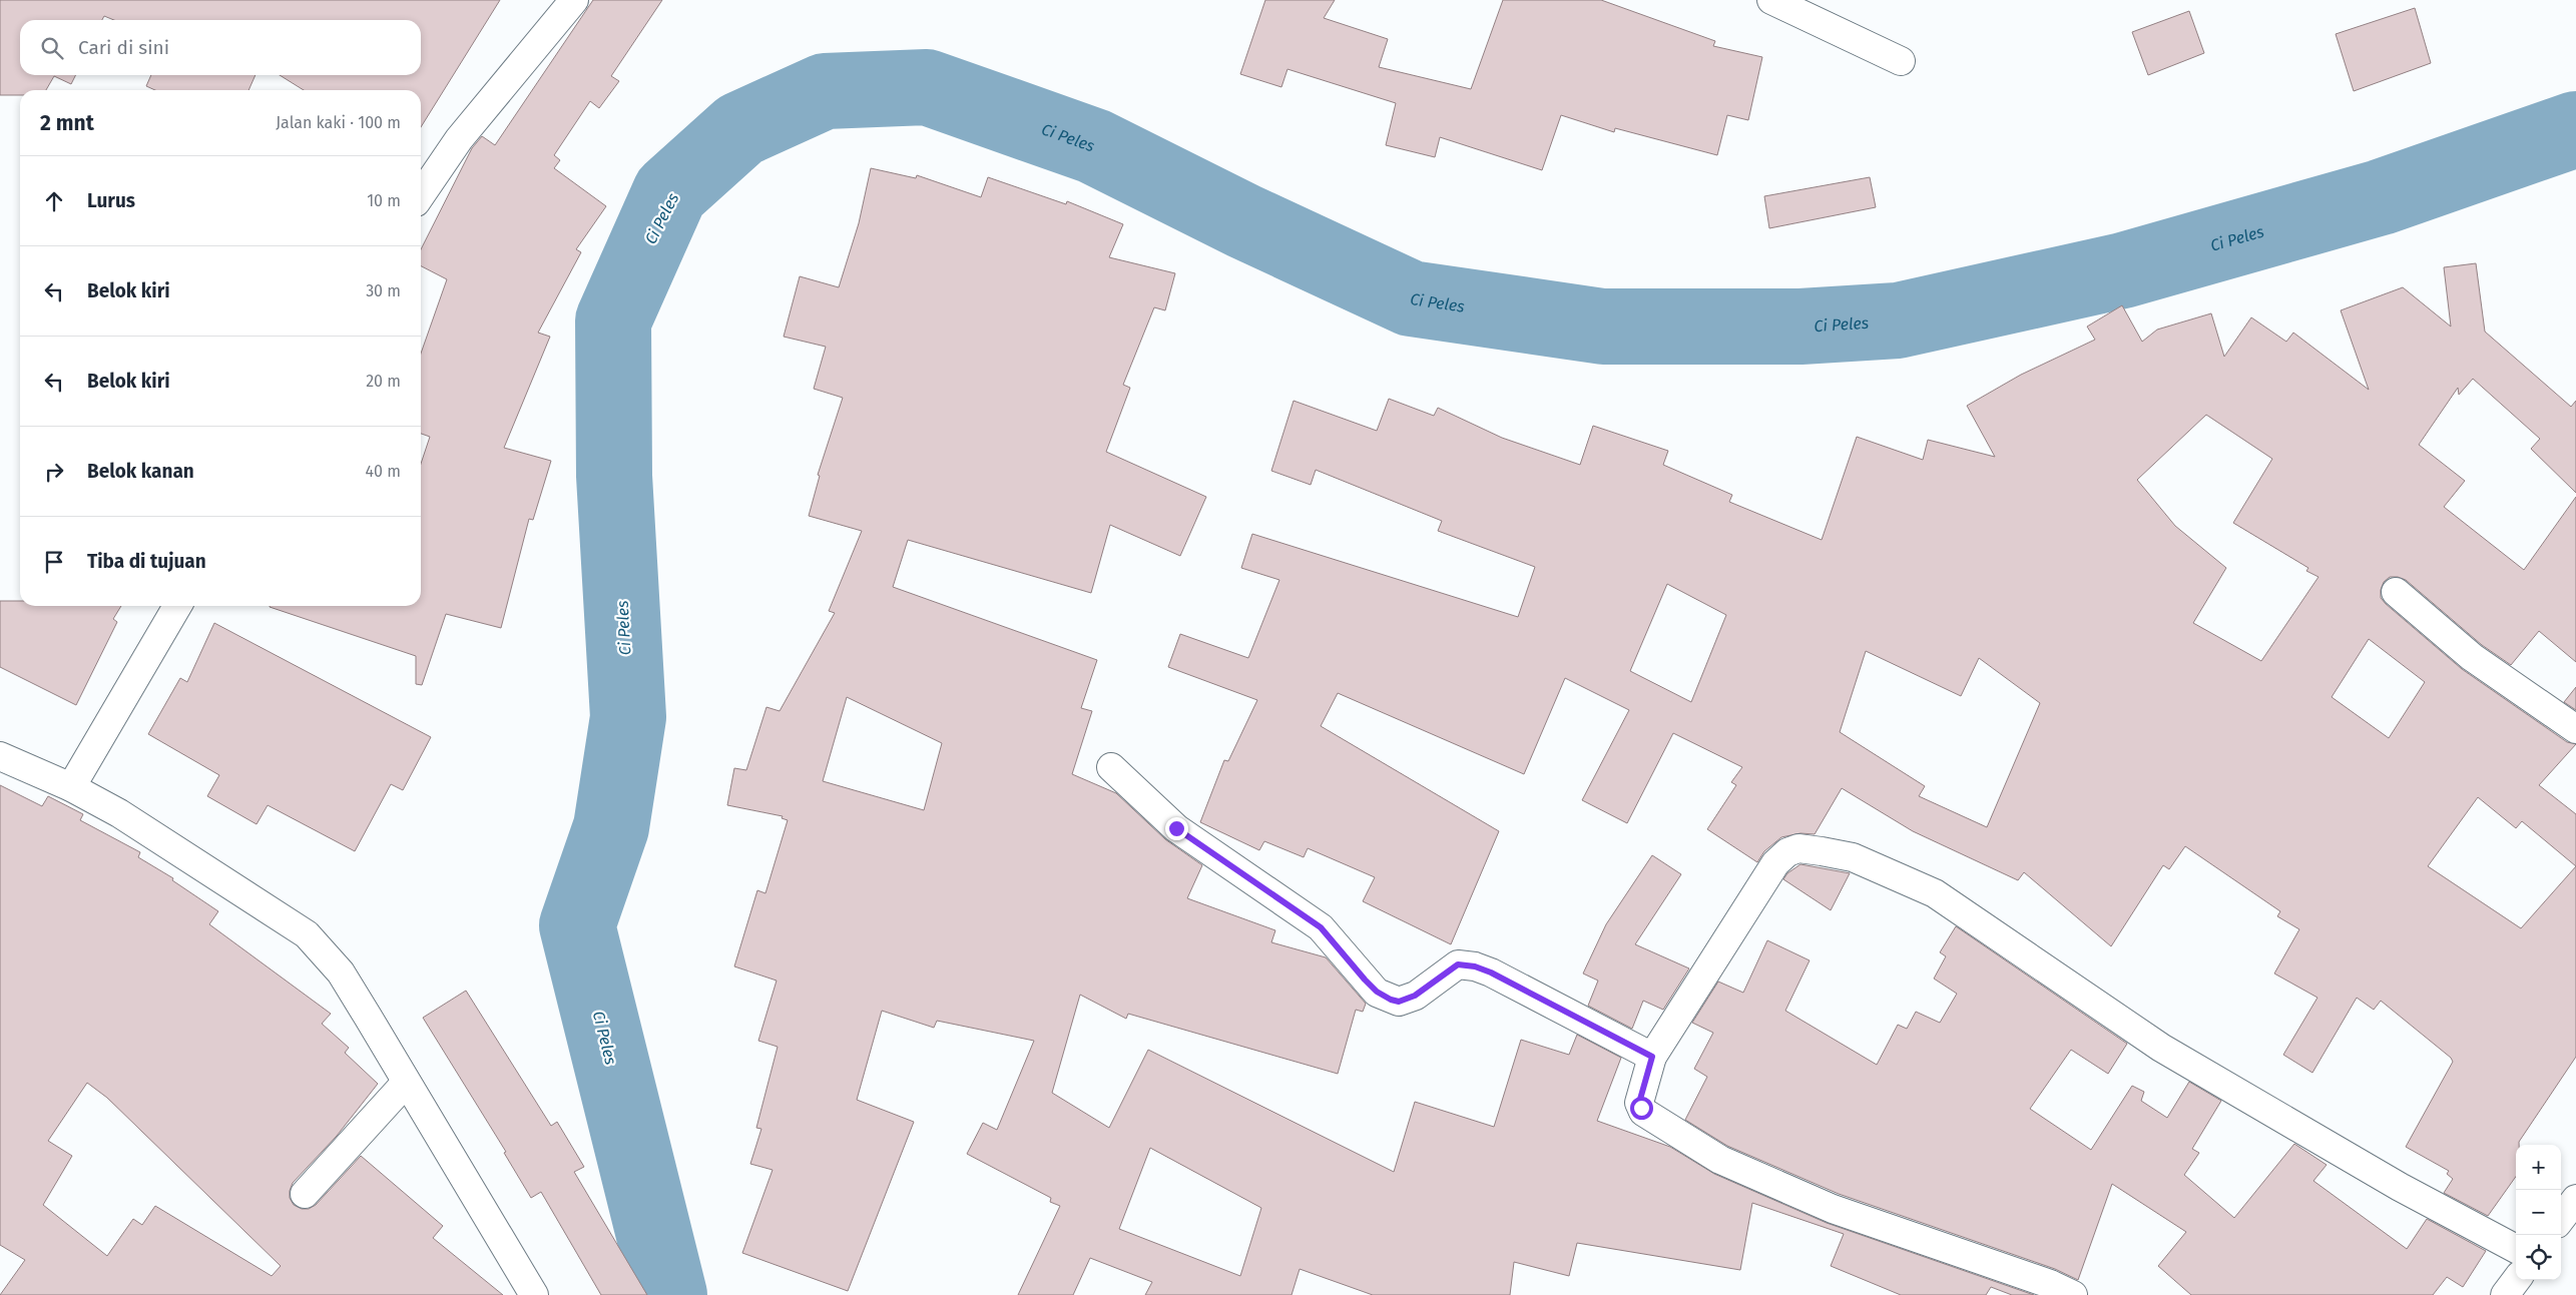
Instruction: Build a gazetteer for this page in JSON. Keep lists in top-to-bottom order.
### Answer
{
  "water": ["Ci Peles"],
  "page": {
    "search": "Cari di sini",
    "heading": ["2 mnt", "Jalan kaki · 100 m"],
    "list": [
      ["Lurus", "10 m"],
      ["Belok kiri", "30 m"],
      ["Belok kiri", "20 m"],
      ["Belok kanan", "40 m"],
      "Tiba di tujuan"
    ],
    "map_buttons": ["+", "−"]
  }
}
